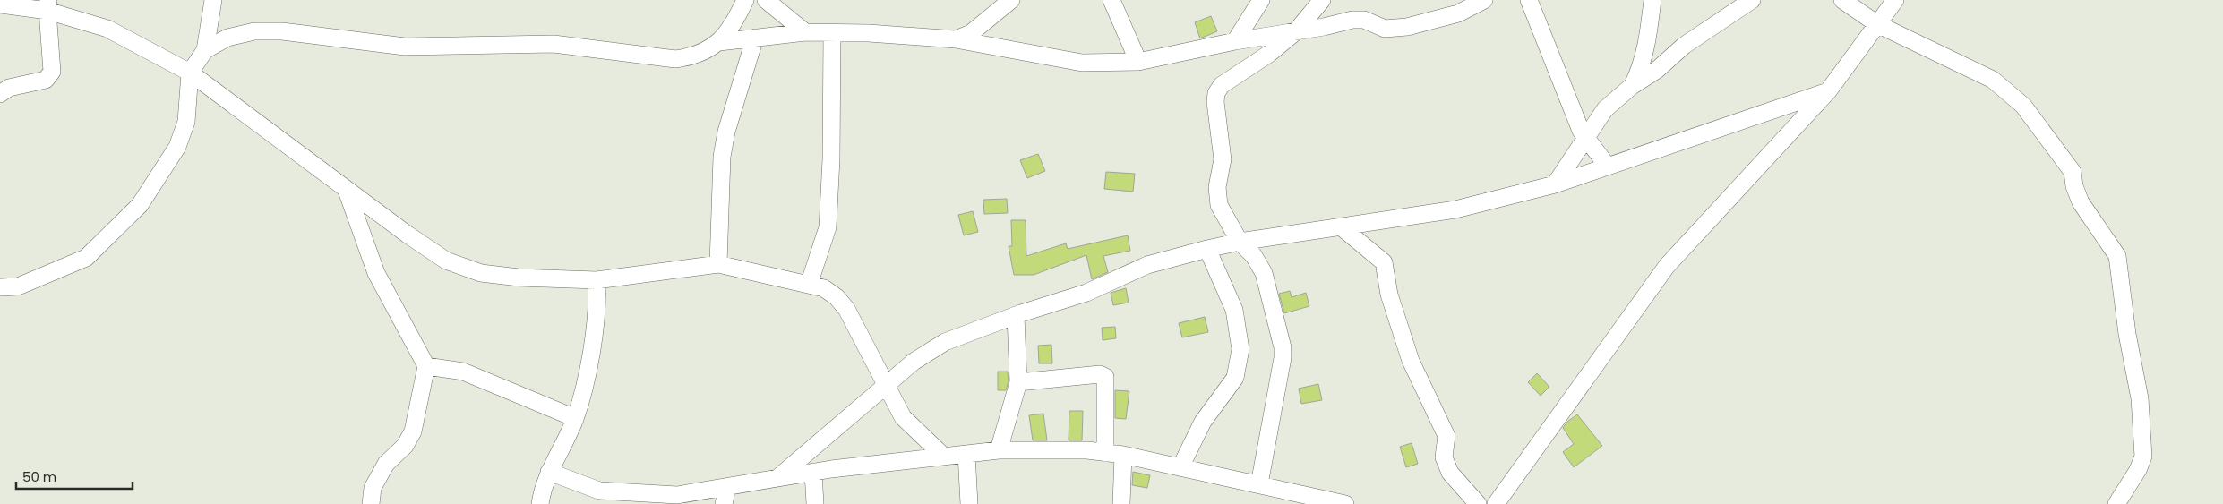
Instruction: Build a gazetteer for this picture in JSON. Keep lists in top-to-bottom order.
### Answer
{
  "scale_bar": "50 m"
}
